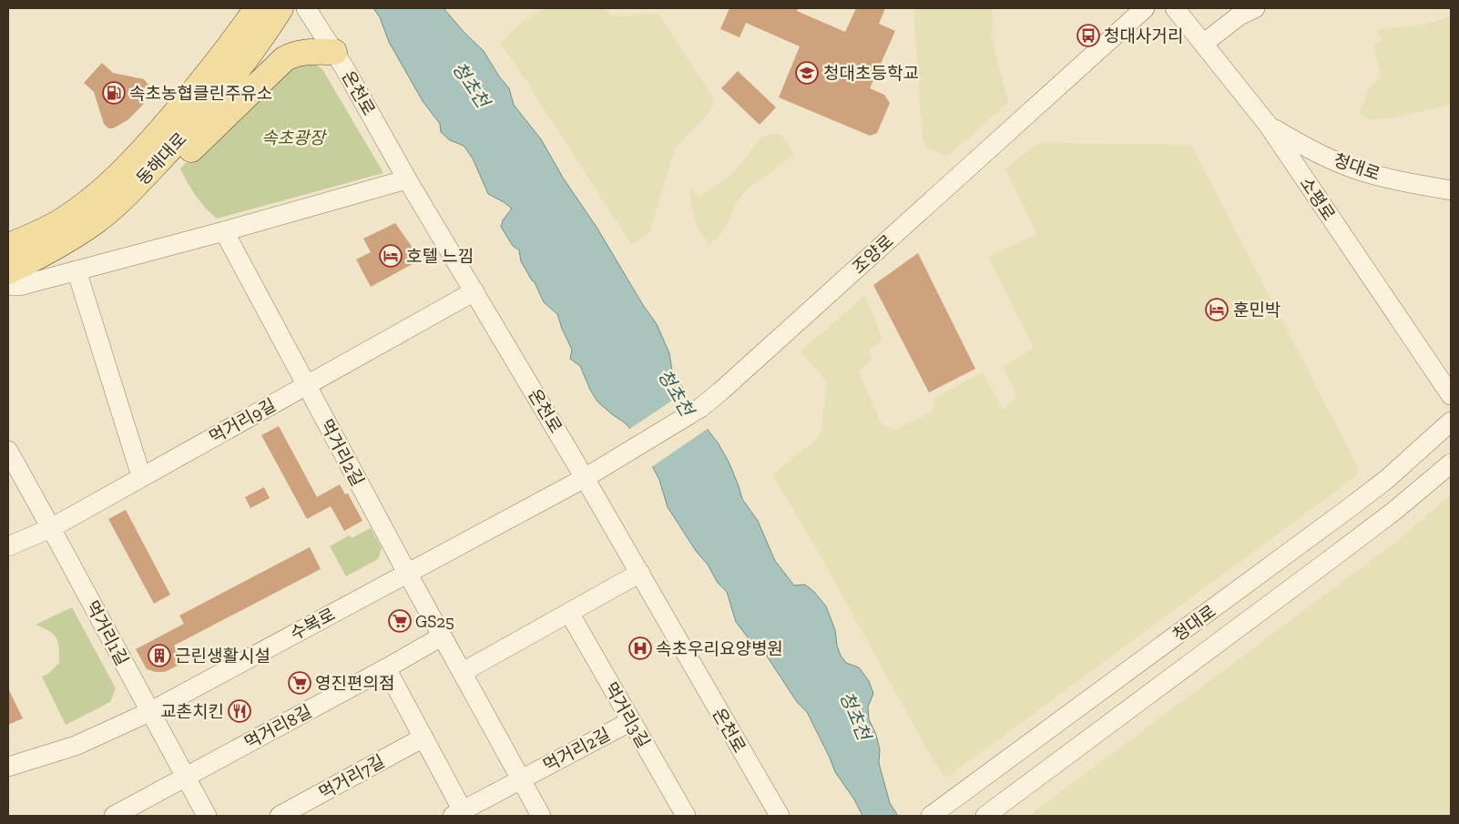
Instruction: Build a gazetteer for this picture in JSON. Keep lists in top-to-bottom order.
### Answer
{
  "streets": {
    "main road": ["동해대로"],
    "street": [
      "온천로",
      "청대로",
      "소평로",
      "조양로",
      "먹거리9길",
      "먹거리2길",
      "수복로",
      "먹거리1길",
      "먹거리3길",
      "먹거리8길",
      "먹거리7길"
    ]
  },
  "crossings": [
    ["온천로", "조양로"],
    ["온천로", "먹거리9길"],
    ["온천로", "수복로"],
    ["청대로", "소평로"],
    ["조양로", "수복로"],
    ["먹거리9길", "먹거리2길"],
    ["먹거리9길", "먹거리1길"],
    ["먹거리2길", "수복로"],
    ["먹거리2길", "먹거리3길"],
    ["먹거리2길", "먹거리8길"],
    ["수복로", "먹거리1길"],
    ["먹거리1길", "먹거리8길"]
  ],
  "water": ["청초천"],
  "parks": ["속초광장"],
  "places": {
    "bus stop": ["청대사거리"],
    "school or university": ["청대초등학교"],
    "fuel station": ["속초농협클린주유소"],
    "hotel": ["호텔 느낌", "훈민박"],
    "supermarket": ["GS25", "영진편의점"],
    "hospital": ["속초우리요양병원"],
    "building": ["근린생활시설"],
    "restaurant": ["교촌치킨"]
  }
}
